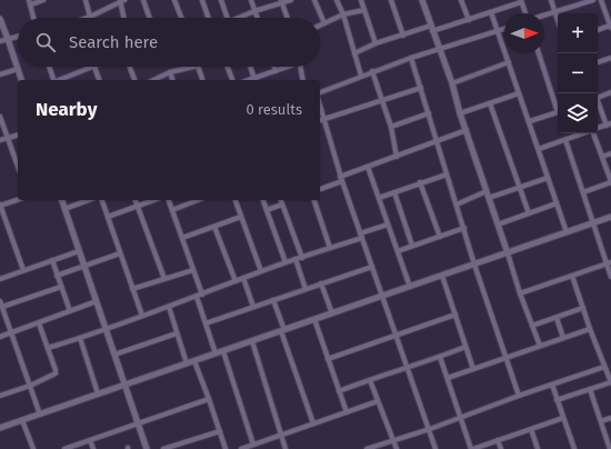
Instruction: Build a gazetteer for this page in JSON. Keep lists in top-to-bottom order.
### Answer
{
  "north": "right",
  "page": {
    "map_buttons": ["+", "−"],
    "search": "Search here",
    "heading": ["Nearby", "0 results"]
  }
}
